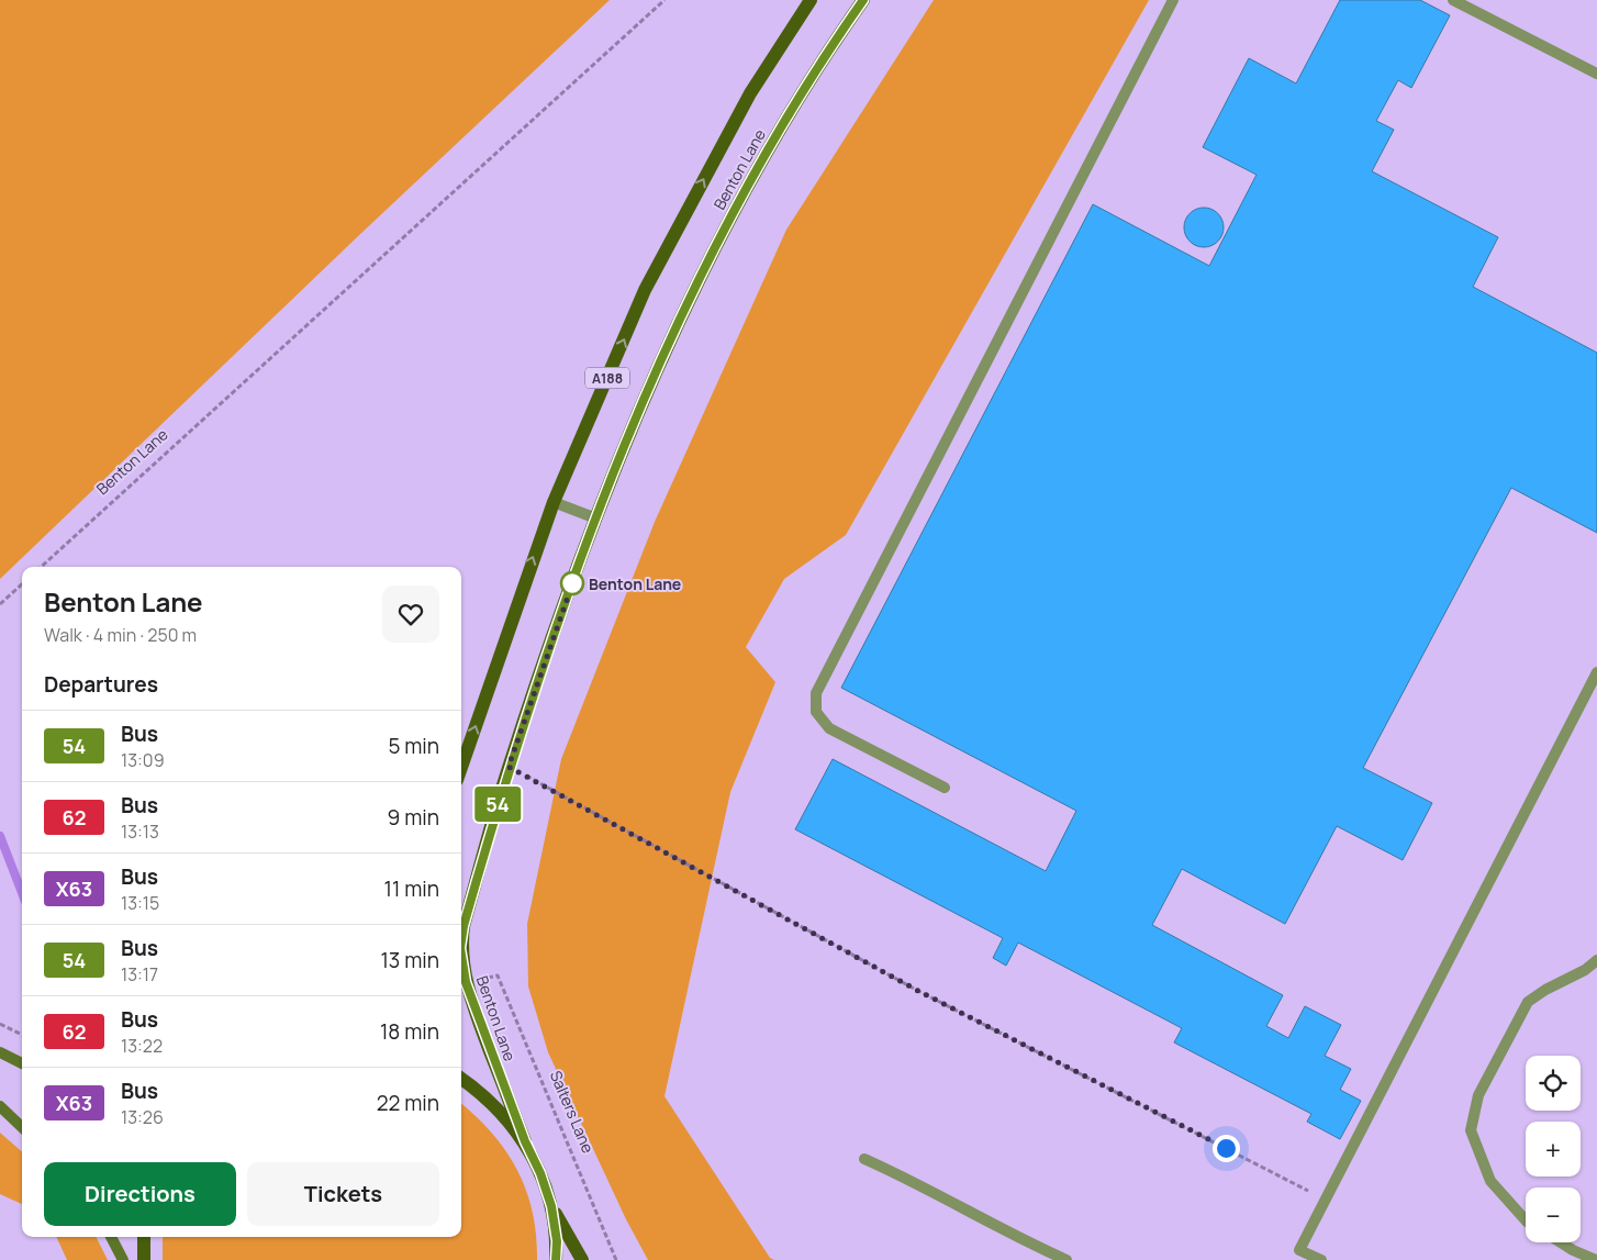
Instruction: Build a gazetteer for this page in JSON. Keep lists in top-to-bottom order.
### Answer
{
  "streets": {
    "main road": ["Benton Lane", "A188"],
    "path": ["Salters Lane"]
  },
  "places": ["Benton Lane"],
  "lines": ["bus line 54"],
  "page": {
    "on_map": "54",
    "heading": [
      ["Benton Lane", "Walk · 4 min · 250 m"],
      "Departures"
    ],
    "list": [
      {
        "mark": "54",
        "name": "Bus",
        "note": "13:09",
        "value": "5 min"
      },
      {
        "mark": "62",
        "name": "Bus",
        "note": "13:13",
        "value": "9 min"
      },
      {
        "mark": "X63",
        "name": "Bus",
        "note": "13:15",
        "value": "11 min"
      },
      {
        "mark": "54",
        "name": "Bus",
        "note": "13:17",
        "value": "13 min"
      },
      {
        "mark": "62",
        "name": "Bus",
        "note": "13:22",
        "value": "18 min"
      },
      {
        "mark": "X63",
        "name": "Bus",
        "note": "13:26",
        "value": "22 min"
      }
    ],
    "map_buttons": ["+", "−"],
    "buttons": ["Directions", "Tickets"]
  }
}
